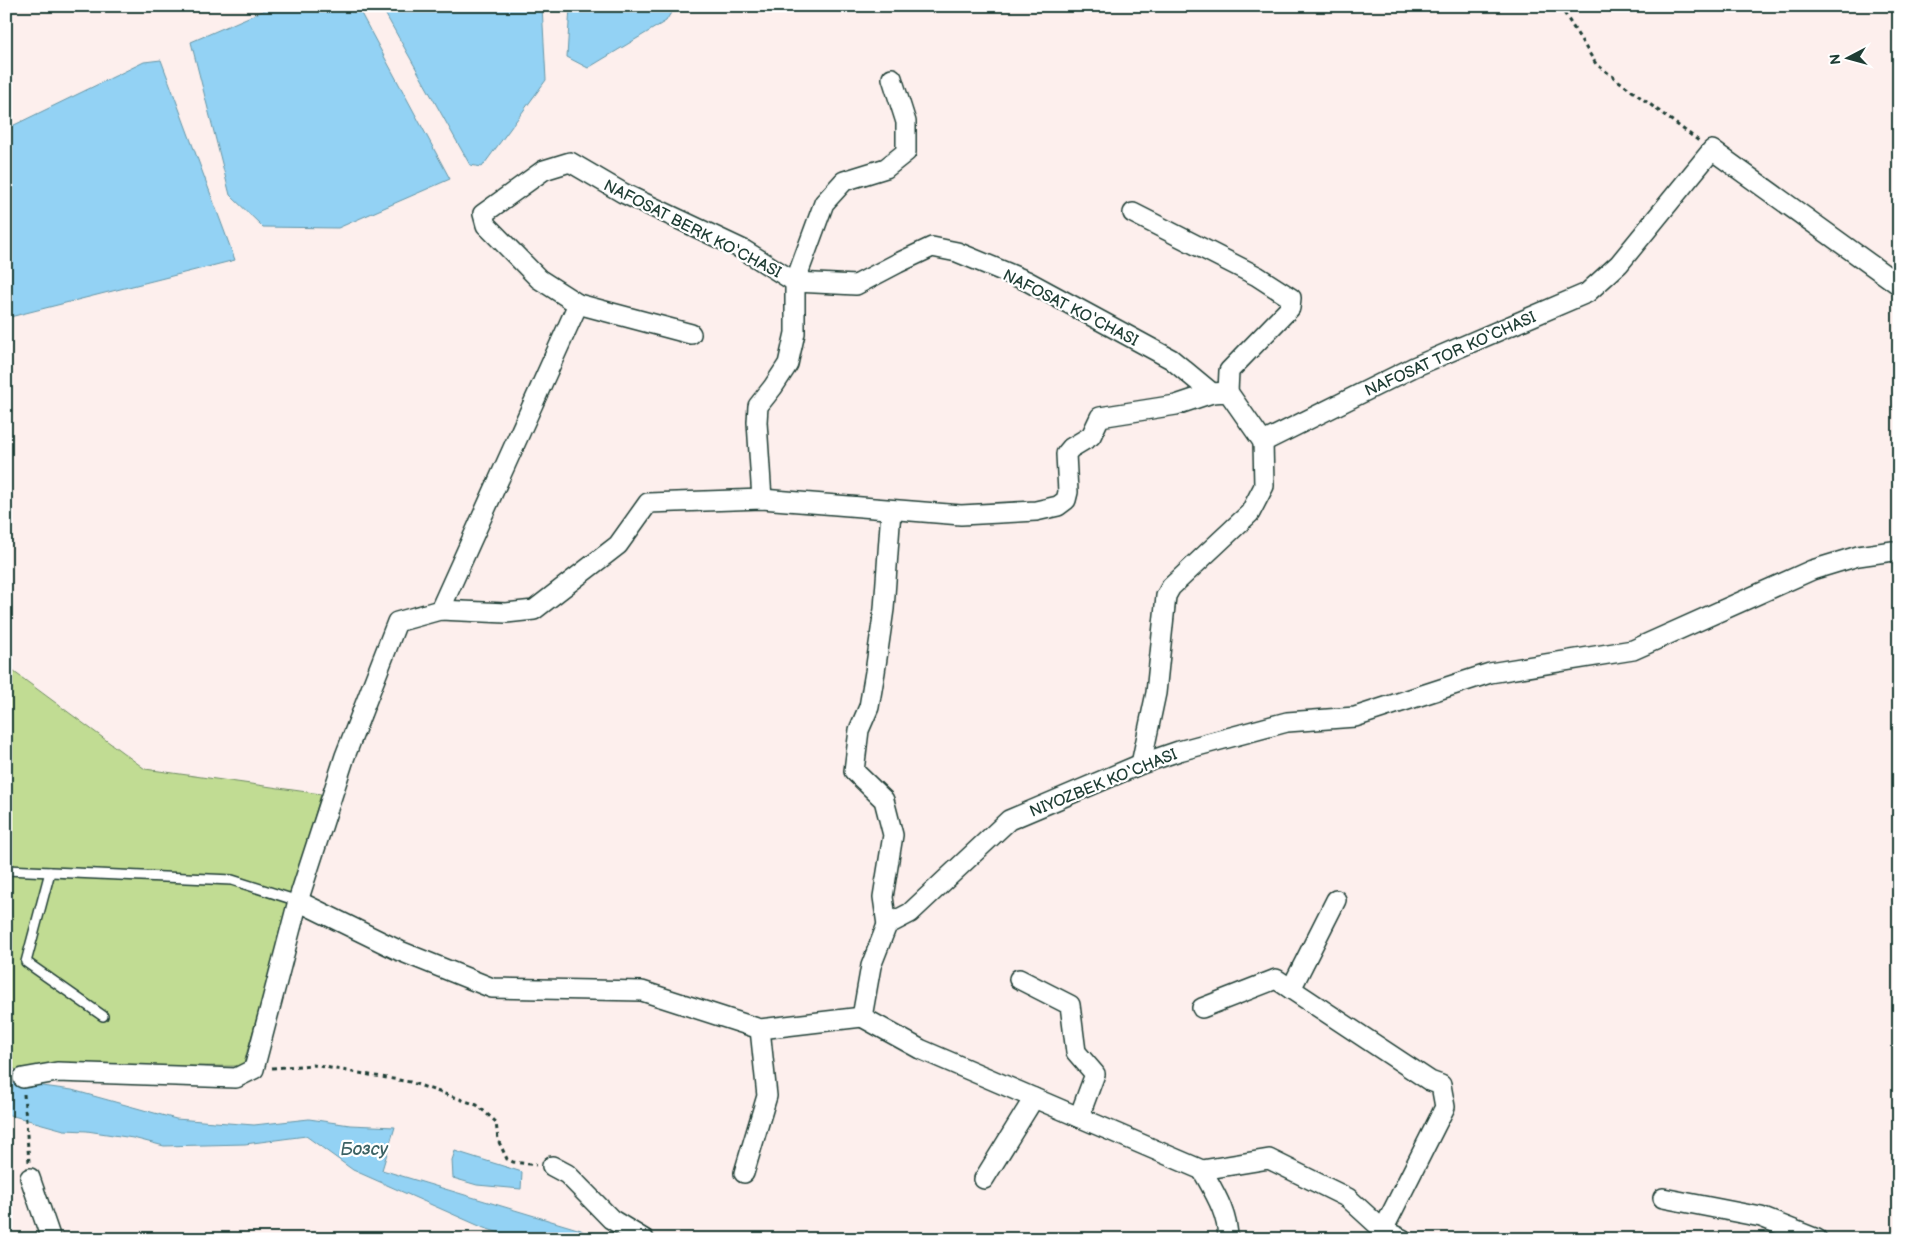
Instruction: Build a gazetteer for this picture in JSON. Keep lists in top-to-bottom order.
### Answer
{
  "streets": {
    "street": [
      "NAFOSAT BERK KO‘CHASI",
      "NAFOSAT KO‘CHASI",
      "NAFOSAT TOR KO‘CHASI",
      "NIYOZBEK KO‘CHASI"
    ]
  },
  "crossings": [
    ["NAFOSAT BERK KO‘CHASI", "NAFOSAT KO‘CHASI"],
    ["NAFOSAT KO‘CHASI", "NAFOSAT TOR KO‘CHASI"]
  ],
  "water": ["Бозсу"],
  "north": "left"
}
